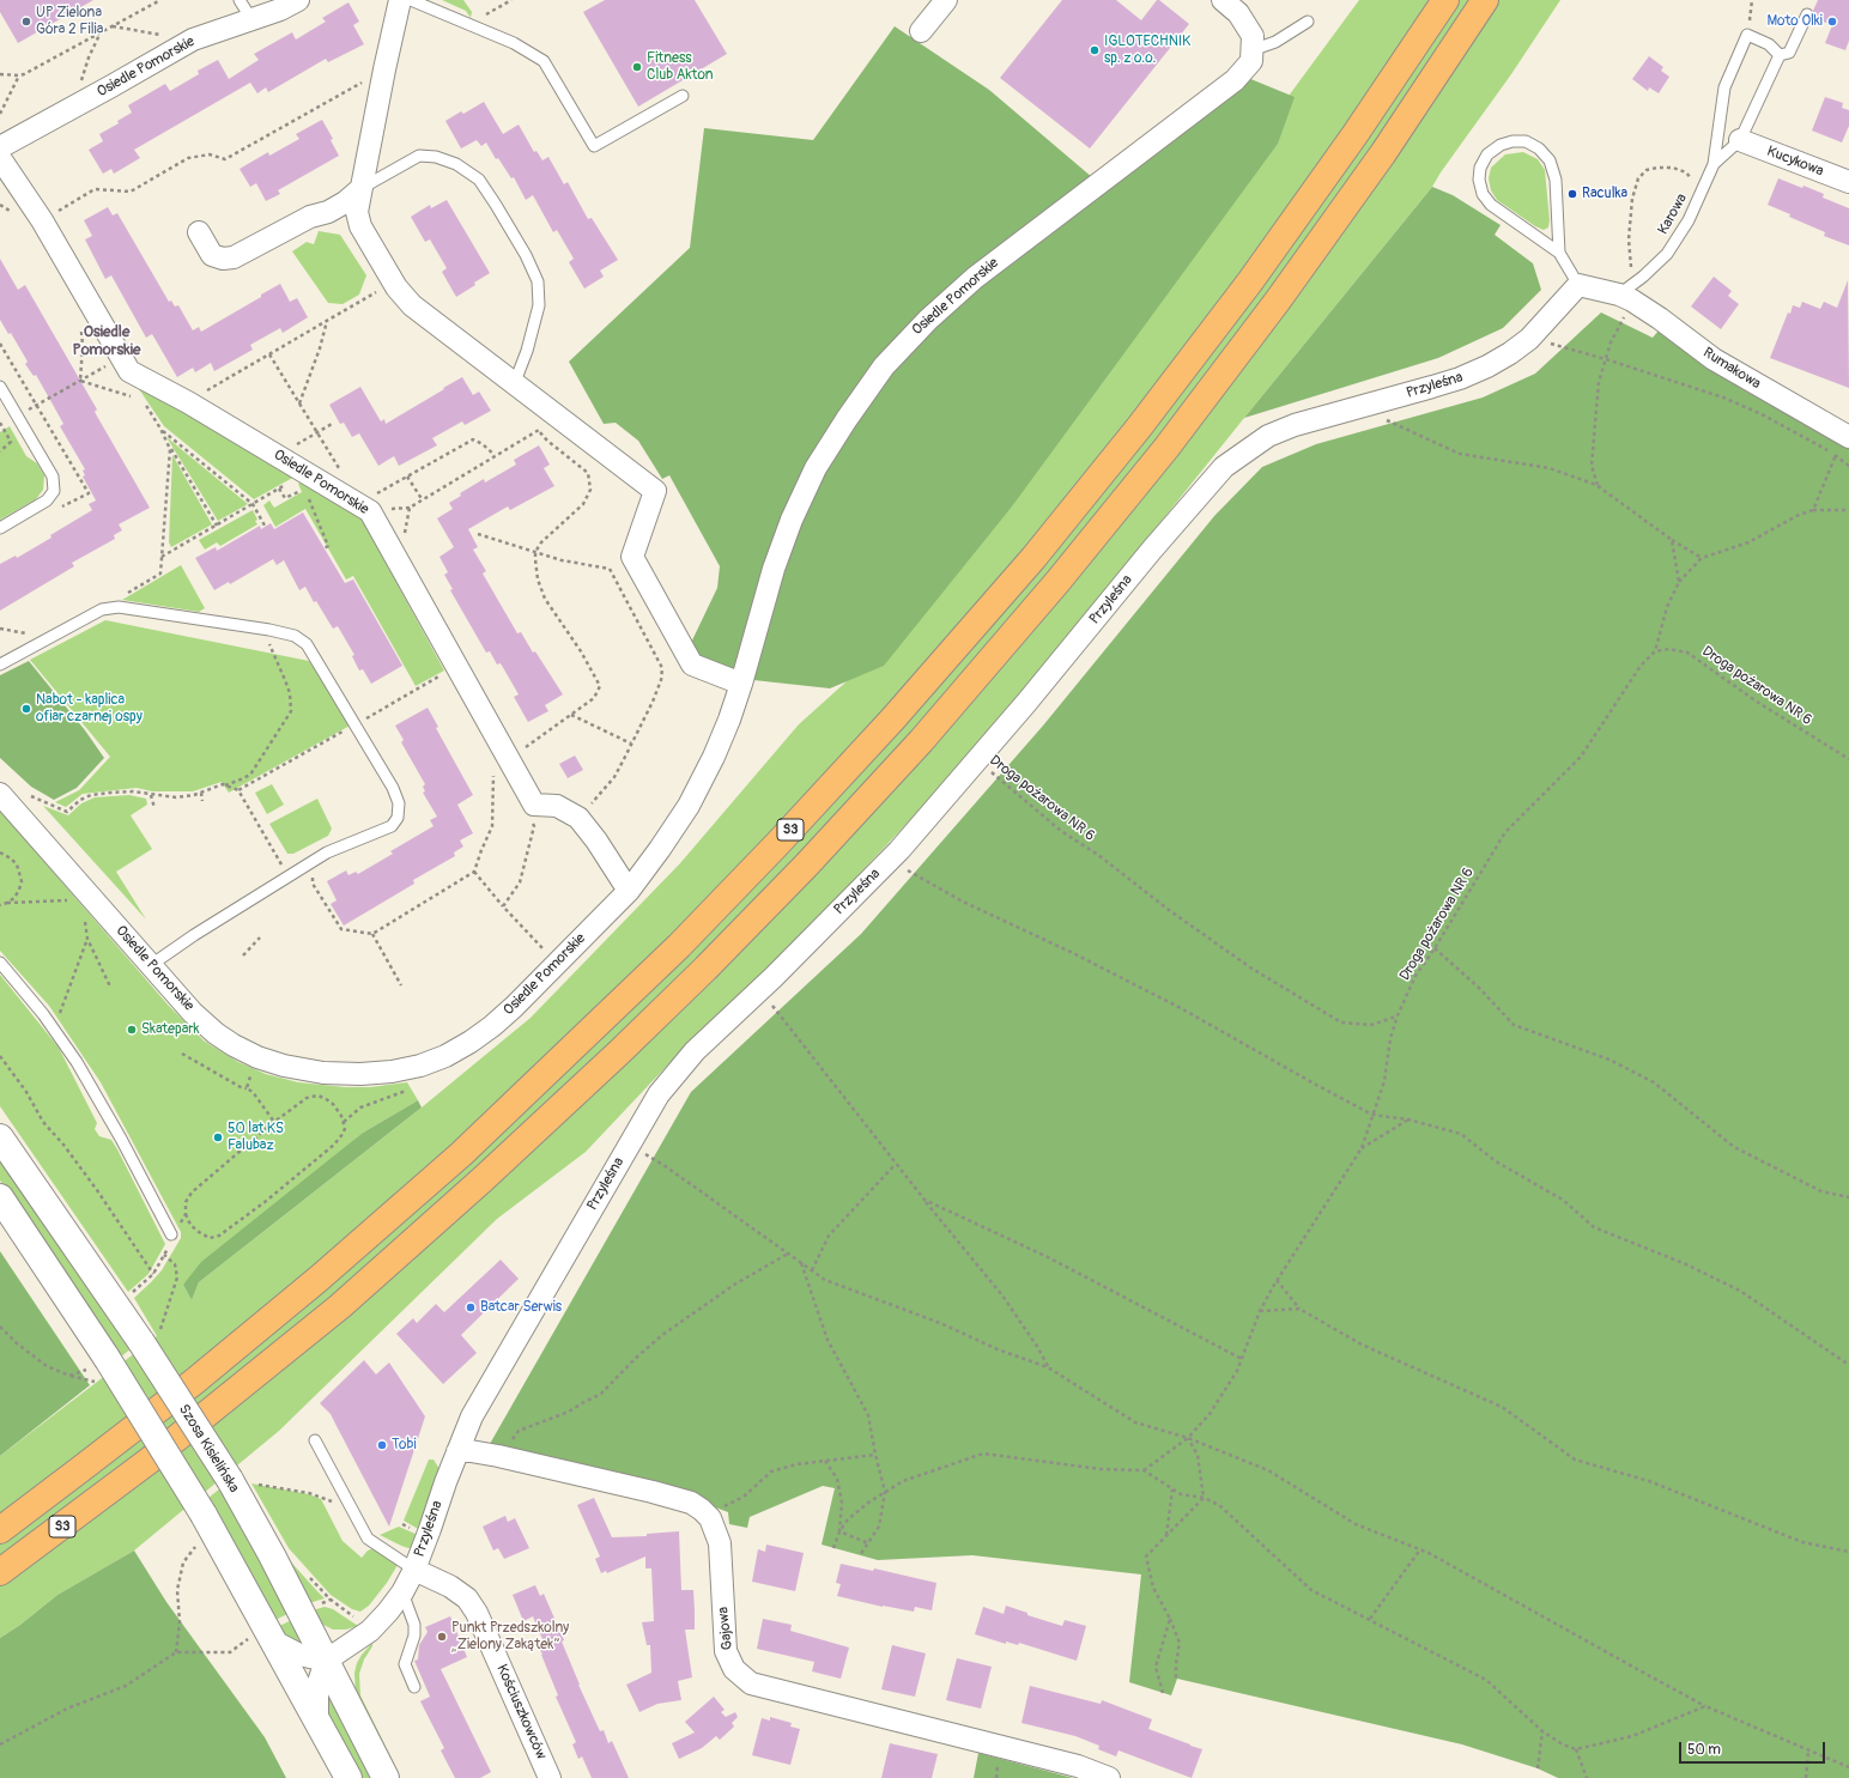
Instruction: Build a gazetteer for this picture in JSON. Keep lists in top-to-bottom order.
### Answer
{
  "streets": {
    "highway": ["S3"],
    "street": [
      "Osiedle Pomorskie",
      "Kucykowa",
      "Rumakowa",
      "Przyleśna",
      "Szosa Kisielińska",
      "Gajowa",
      "Kościuszkowców"
    ],
    "lane": ["Karowa"],
    "path": ["Droga pożarowa NR 6"]
  },
  "crossings": [
    ["Kucykowa", "Karowa"],
    ["Karowa", "Rumakowa"],
    ["Przyleśna", "Droga pożarowa NR 6"],
    ["Przyleśna", "Szosa Kisielińska"],
    ["Przyleśna", "Gajowa"],
    ["Przyleśna", "Kościuszkowców"]
  ],
  "districts": ["Osiedle Pomorskie"],
  "places": [
    "UP Zielona Góra 2 Filia",
    "Moto Olki",
    "IGLOTECHNIK sp. z o.o.",
    "Fitness Club Akton",
    "Raculka",
    "Nabot - kaplica ofiar czarnej ospy",
    "Skatepark",
    "50 lat KS Falubaz",
    "Batcar Serwis",
    "Tobi",
    "Punkt Przedszkolny „Zielony Zakątek”"
  ],
  "scale_bar": "50 m"
}
